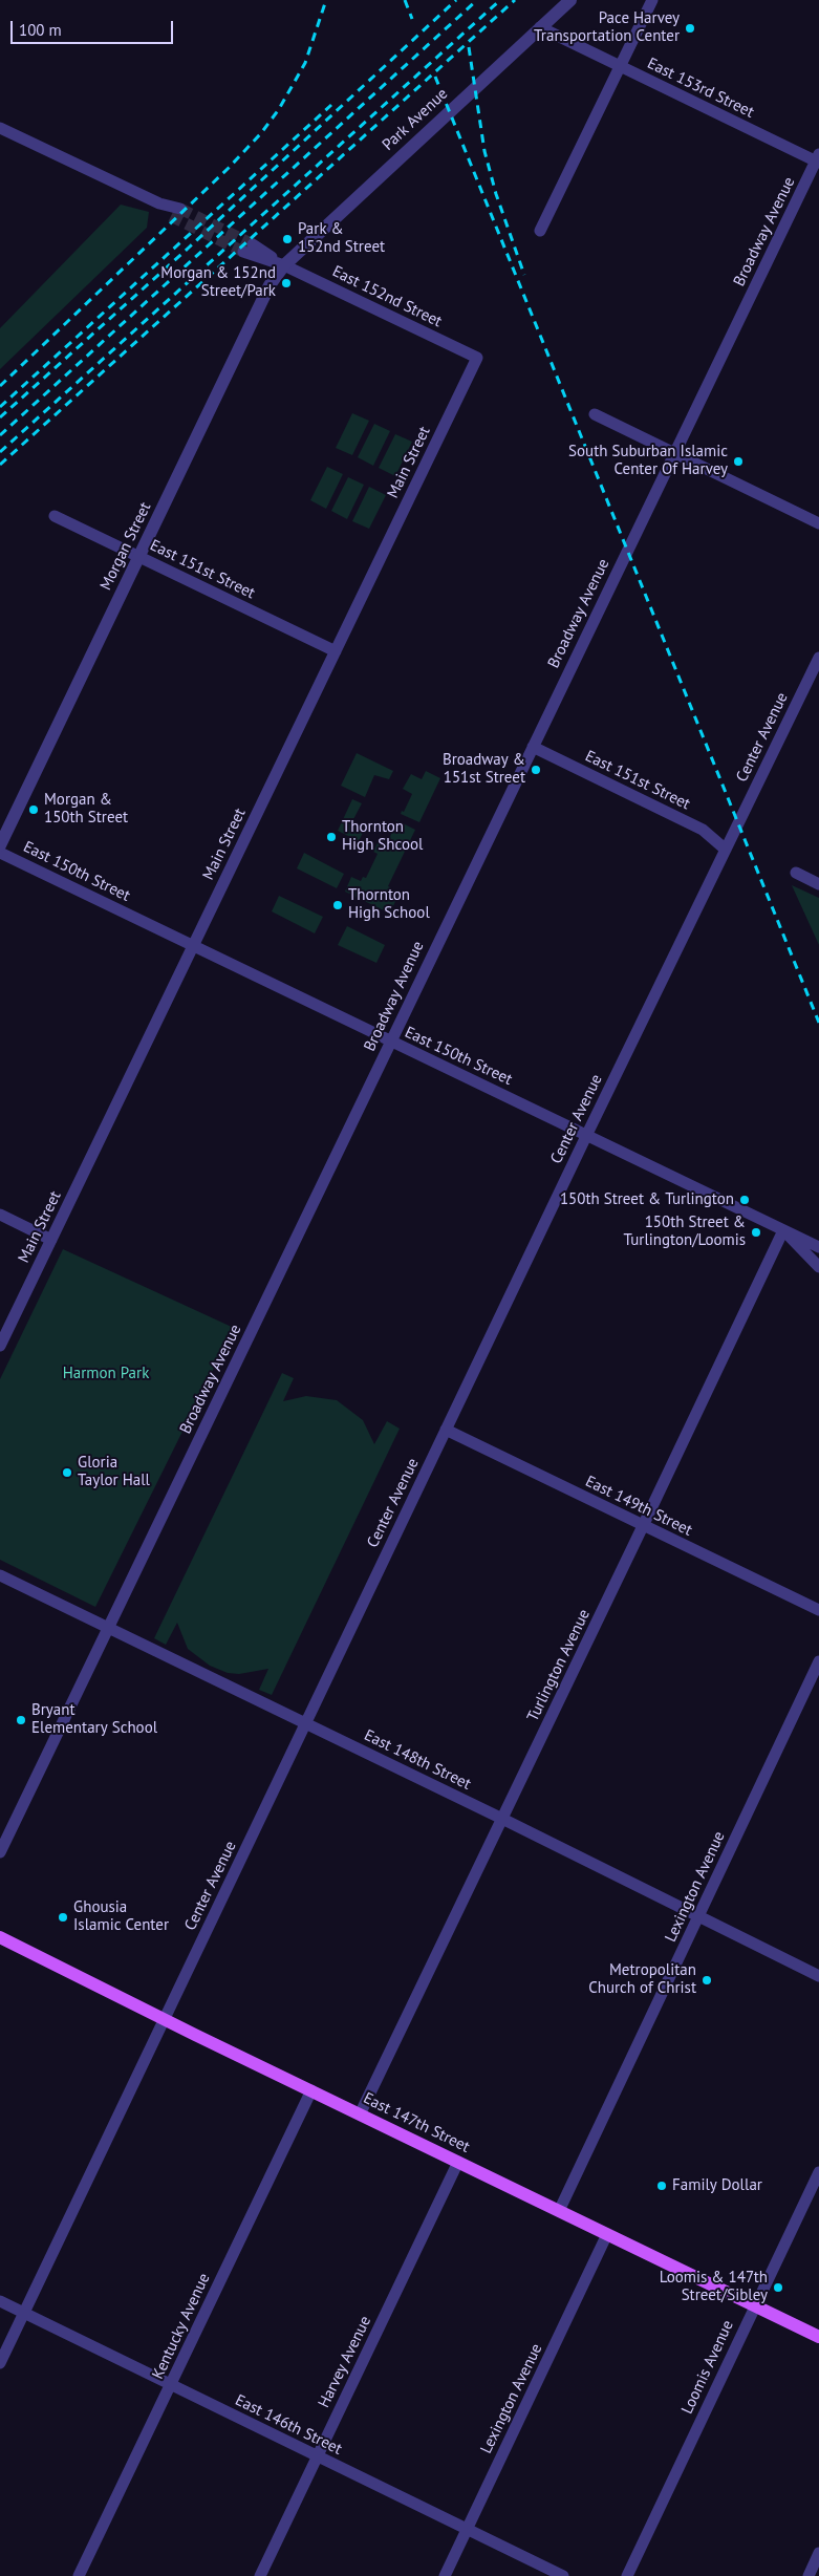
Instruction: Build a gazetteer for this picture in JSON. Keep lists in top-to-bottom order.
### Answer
{
  "streets": {
    "main road": ["East 147th Street"],
    "street": [
      "East 153rd Street",
      "Park Avenue",
      "Broadway Avenue",
      "East 152nd Street",
      "Main Street",
      "Morgan Street",
      "East 151st Street",
      "Center Avenue",
      "East 150th Street",
      "East 149th Street",
      "Turlington Avenue",
      "East 148th Street",
      "Lexington Avenue",
      "Kentucky Avenue",
      "Harvey Avenue",
      "Loomis Avenue",
      "East 146th Street"
    ]
  },
  "crossings": [
    ["East 153rd Street", "Park Avenue"],
    ["East 153rd Street", "Broadway Avenue"],
    ["Park Avenue", "East 152nd Street"],
    ["Park Avenue", "Morgan Street"],
    ["Broadway Avenue", "East 151st Street"],
    ["Broadway Avenue", "East 150th Street"],
    ["Broadway Avenue", "East 148th Street"],
    ["East 152nd Street", "Main Street"],
    ["East 152nd Street", "Morgan Street"],
    ["Main Street", "East 151st Street"],
    ["Main Street", "East 150th Street"],
    ["Morgan Street", "East 151st Street"],
    ["East 151st Street", "Center Avenue"],
    ["Center Avenue", "East 150th Street"],
    ["Center Avenue", "East 149th Street"],
    ["Center Avenue", "East 148th Street"],
    ["Center Avenue", "East 147th Street"],
    ["Center Avenue", "East 146th Street"],
    ["East 150th Street", "Turlington Avenue"],
    ["East 149th Street", "Turlington Avenue"],
    ["Turlington Avenue", "East 148th Street"],
    ["Turlington Avenue", "East 147th Street"],
    ["East 148th Street", "Lexington Avenue"],
    ["Lexington Avenue", "East 147th Street"],
    ["Lexington Avenue", "East 146th Street"],
    ["East 147th Street", "Kentucky Avenue"],
    ["East 147th Street", "Harvey Avenue"],
    ["East 147th Street", "Loomis Avenue"],
    ["Kentucky Avenue", "East 146th Street"],
    ["Harvey Avenue", "East 146th Street"]
  ],
  "parks": ["Harmon Park"],
  "places": [
    "Pace Harvey Transportation Center",
    "Park & 152nd Street",
    "Morgan & 152nd Street/Park",
    "South Suburban Islamic Center Of Harvey",
    "Broadway & 151st Street",
    "Morgan & 150th Street",
    "Thornton High Shcool",
    "Thornton High School",
    "150th Street & Turlington",
    "150th Street & Turlington/Loomis",
    "Gloria Taylor Hall",
    "Bryant Elementary School",
    "Ghousia Islamic Center",
    "Metropolitan Church of Christ",
    "Family Dollar",
    "Loomis & 147th Street/Sibley"
  ],
  "scale_bar": "100 m"
}
